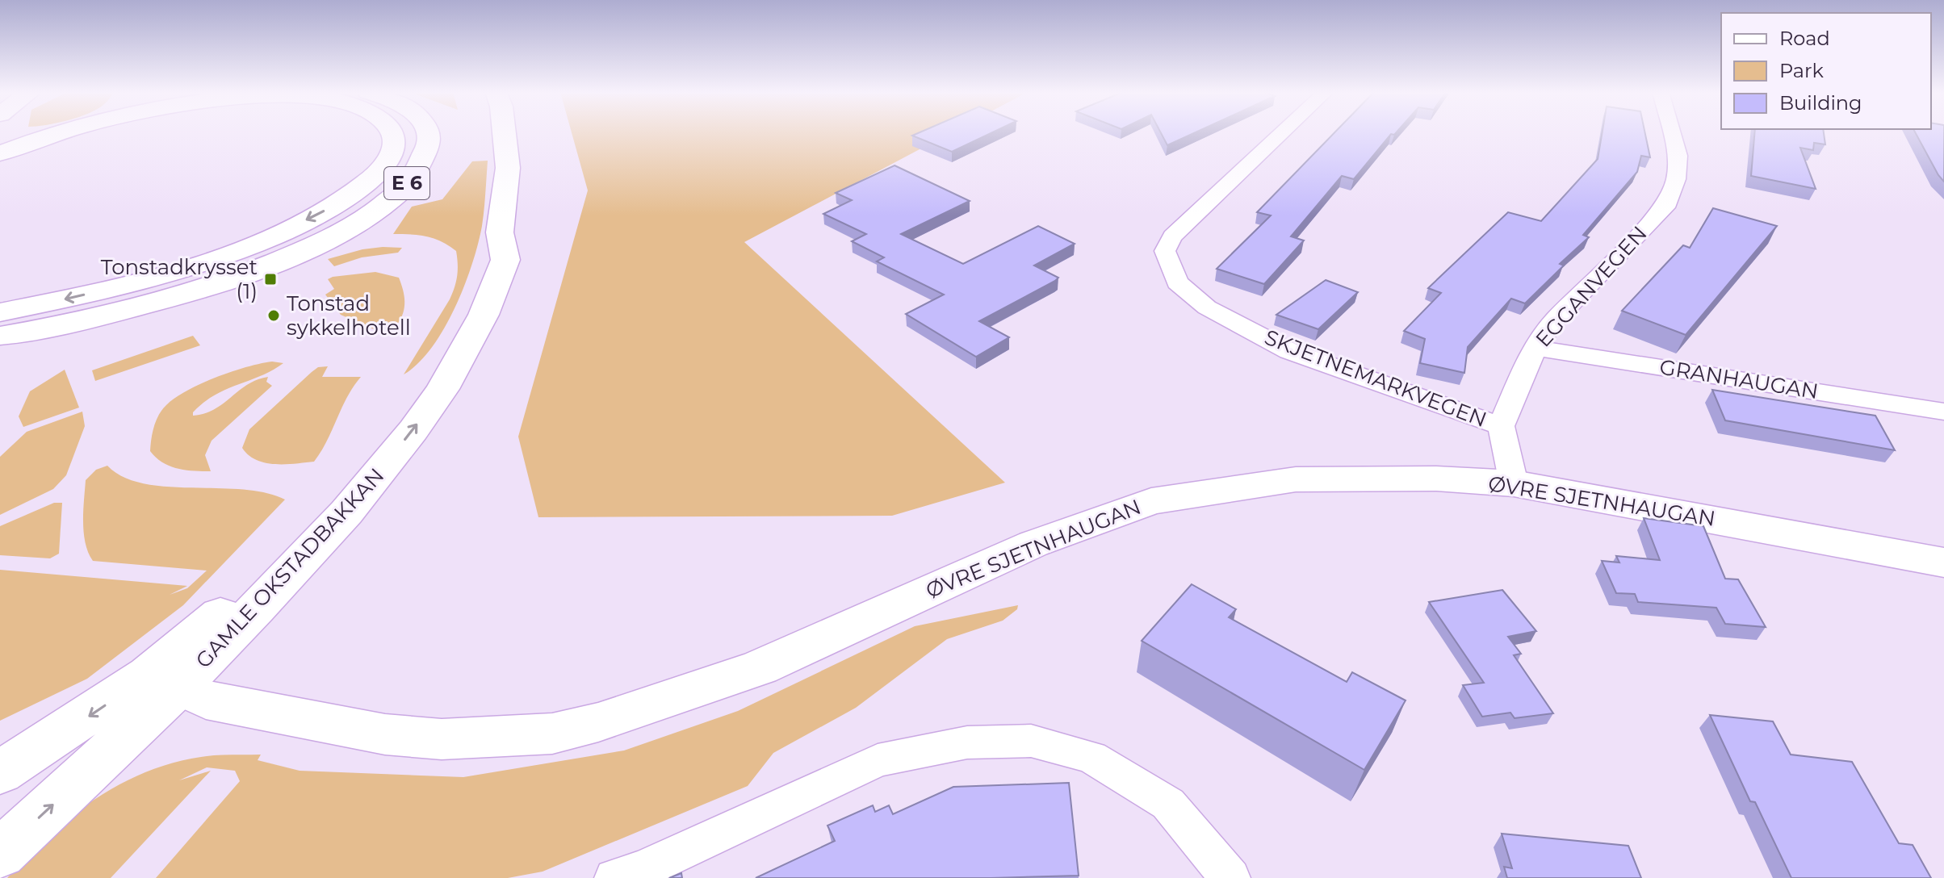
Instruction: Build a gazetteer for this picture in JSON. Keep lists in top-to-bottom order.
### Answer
{
  "streets": {
    "main road": ["E 6", "ØVRE SJETNHAUGAN", "GAMLE OKSTADBAKKAN"],
    "street": ["EGGANVEGEN", "SKJETNEMARKVEGEN", "GRANHAUGAN"]
  },
  "crossings": [
    ["EGGANVEGEN", "SKJETNEMARKVEGEN"],
    ["EGGANVEGEN", "GRANHAUGAN"],
    ["ØVRE SJETNHAUGAN", "GAMLE OKSTADBAKKAN"]
  ],
  "places": {
    "transit": ["Tonstadkrysset (1)"],
    "other": ["Tonstad sykkelhotell"]
  },
  "legend": ["Road", "Park", "Building"]
}
